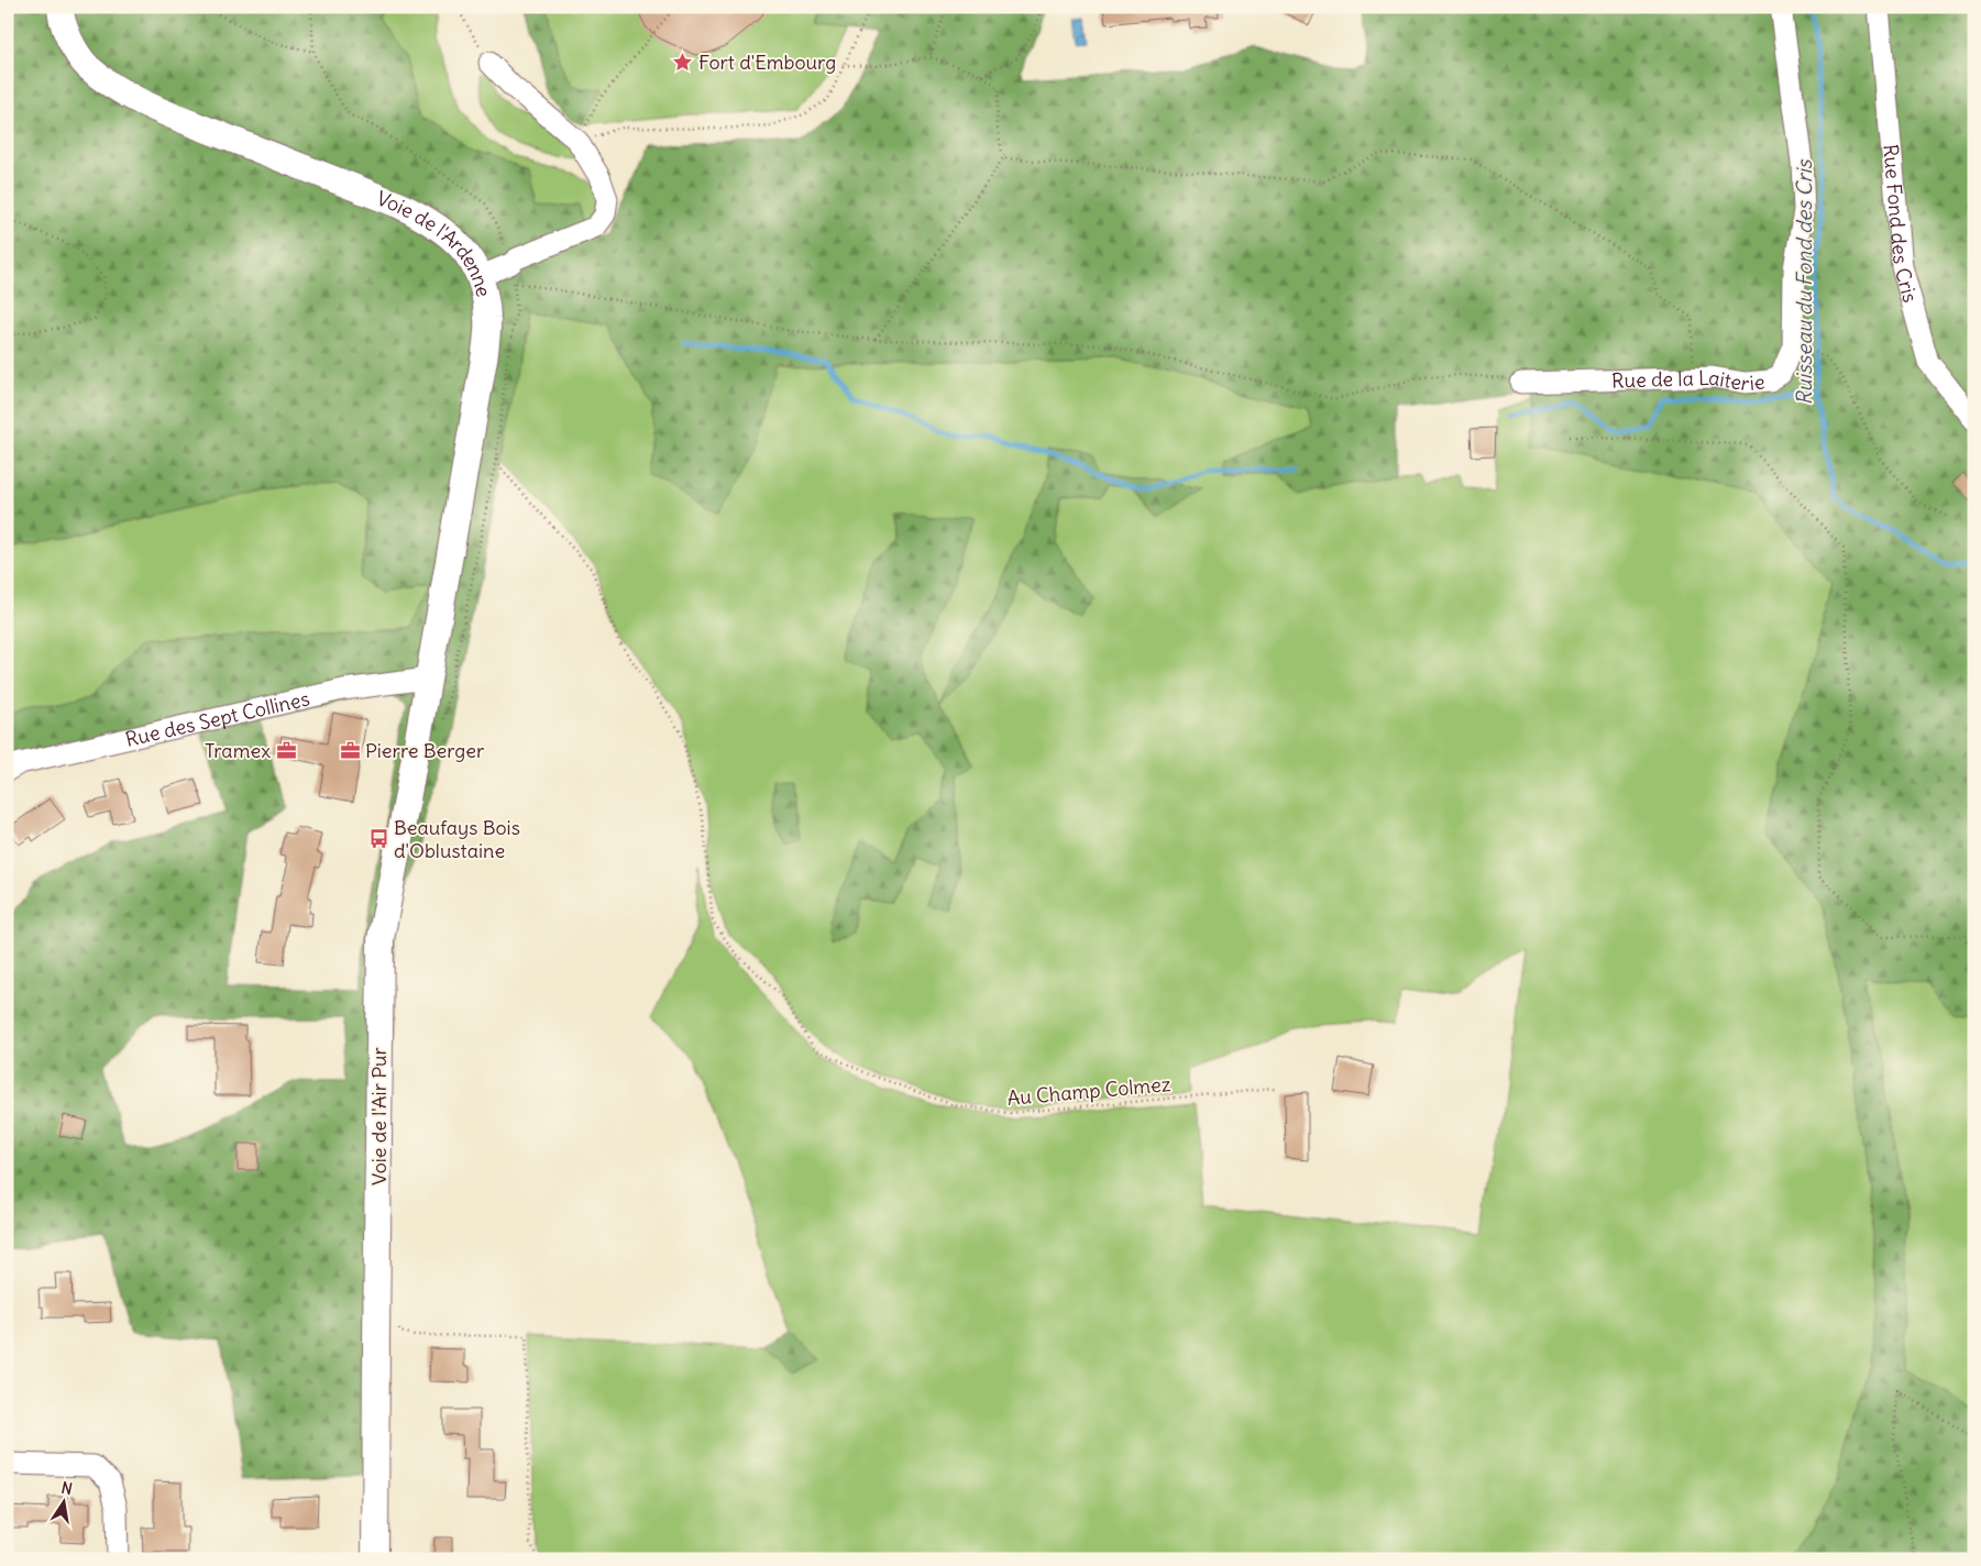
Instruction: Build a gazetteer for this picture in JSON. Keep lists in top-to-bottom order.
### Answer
{
  "streets": {
    "main road": ["Voie de l'Ardenne", "Voie de l'Air Pur"],
    "street": ["Rue Fond des Cris", "Rue de la Laiterie", "Rue des Sept Collines"],
    "path": ["Au Champ Colmez"]
  },
  "crossings": [
    ["Voie de l'Ardenne", "Rue des Sept Collines"],
    ["Voie de l'Ardenne", "Voie de l'Air Pur"],
    ["Rue des Sept Collines", "Voie de l'Air Pur"]
  ],
  "water": ["Ruisseau du Fond des Cris"],
  "places": {
    "place": ["Fort d'Embourg"],
    "office": ["Tramex", "Pierre Berger"],
    "bus stop": ["Beaufays Bois d'Oblustaine"]
  },
  "north": "top"
}
